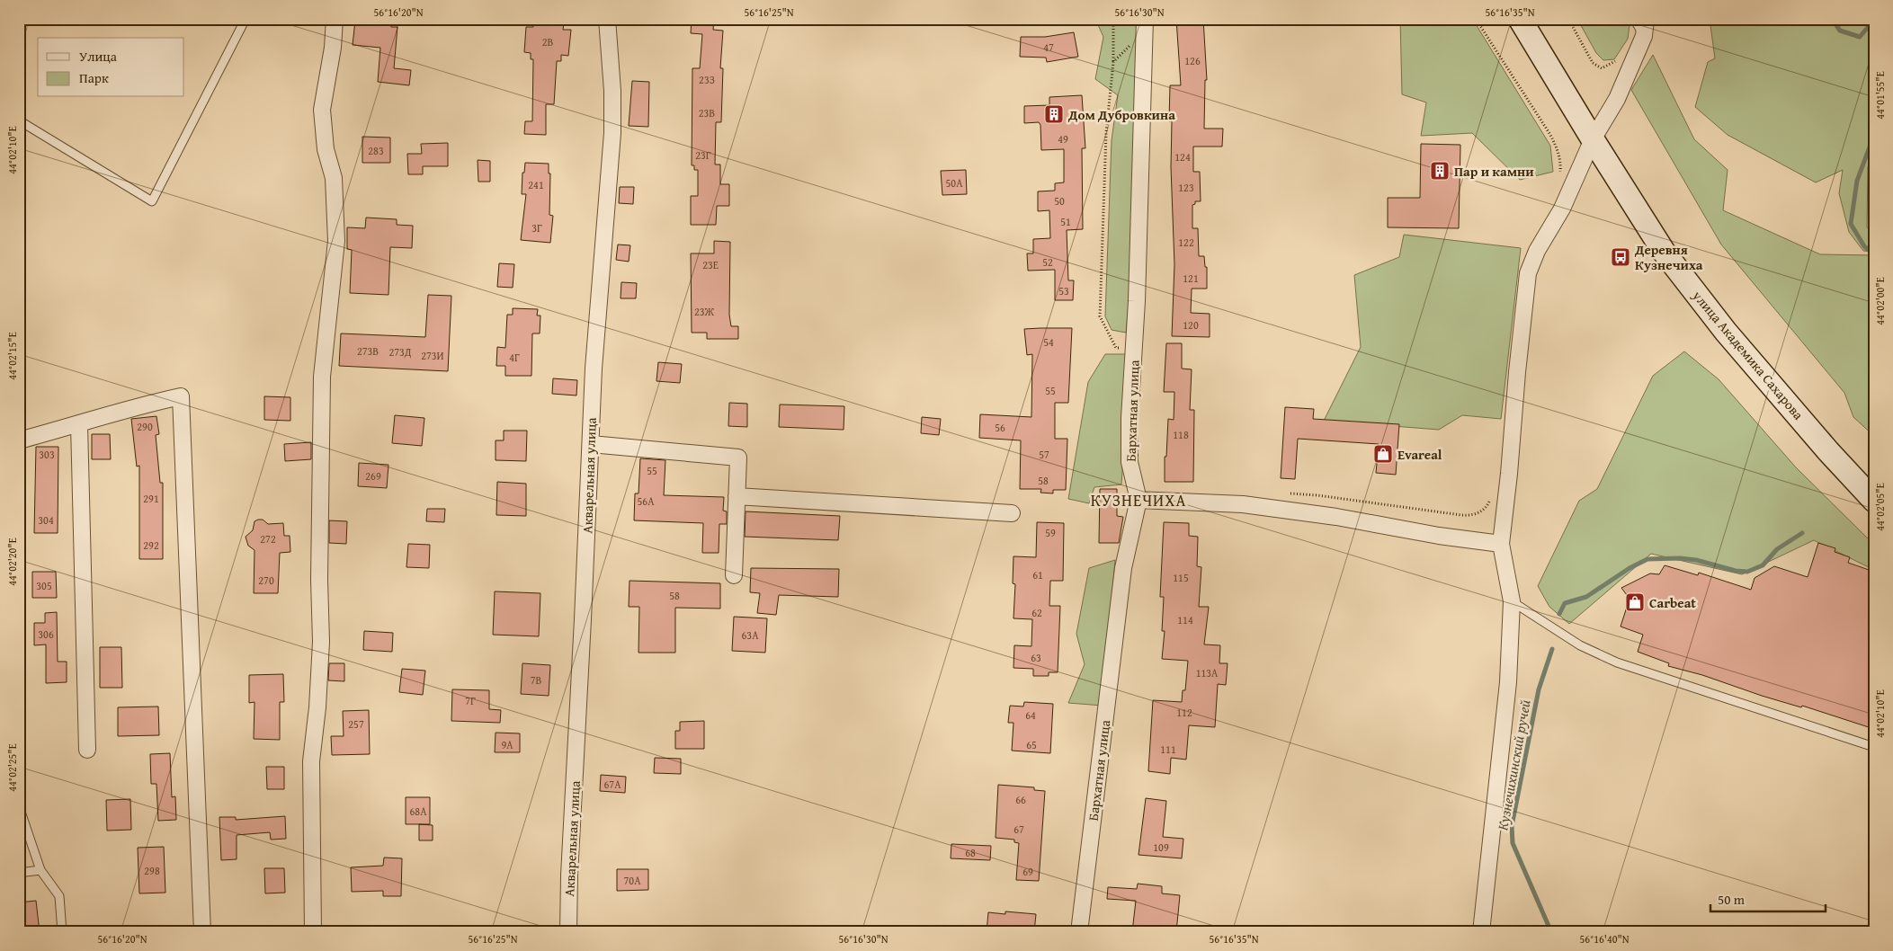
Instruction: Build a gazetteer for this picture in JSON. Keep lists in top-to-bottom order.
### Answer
{
  "streets": {
    "main road": ["улица Академика Сахарова"],
    "street": ["Бархатная улица", "Акварельная улица"]
  },
  "districts": ["КУЗНЕЧИХА"],
  "water": ["Кузнечихинский ручей"],
  "places": {
    "building": ["Дом Дубровкина", "Пар и камни"],
    "bus stop": ["Деревня Кузнечиха"],
    "shop": ["Evareal", "Carbeat"]
  },
  "house_numbers": [
    "2В",
    "47",
    "126",
    "23З",
    "23В",
    "49",
    "283",
    "23Г",
    "124",
    "50А",
    "241",
    "123",
    "50",
    "51",
    "3Г",
    "122",
    "52",
    "23Е",
    "121",
    "53",
    "23Ж",
    "120",
    "54",
    "273В",
    "273Д",
    "273И",
    "4Г",
    "55",
    "290",
    "56",
    "118",
    "303",
    "57",
    "55",
    "269",
    "58",
    "291",
    "56А",
    "304",
    "59",
    "272",
    "292",
    "61",
    "115",
    "270",
    "305",
    "58",
    "62",
    "114",
    "306",
    "63А",
    "63",
    "113А",
    "7В",
    "7Г",
    "112",
    "64",
    "257",
    "9А",
    "65",
    "111",
    "67А",
    "66",
    "68А",
    "67",
    "109",
    "68",
    "298",
    "69",
    "70А"
  ],
  "legend": ["Улица", "Парк"],
  "scale_bar": "50 m",
  "coordinates": [
    "56°16'20\"N",
    "56°16'25\"N",
    "56°16'30\"N",
    "56°16'35\"N",
    "44°01'55\"E",
    "44°02'10\"E",
    "44°02'00\"E",
    "44°02'15\"E",
    "44°02'05\"E",
    "44°02'20\"E",
    "44°02'25\"E",
    "56°16'40\"N"
  ]
}
